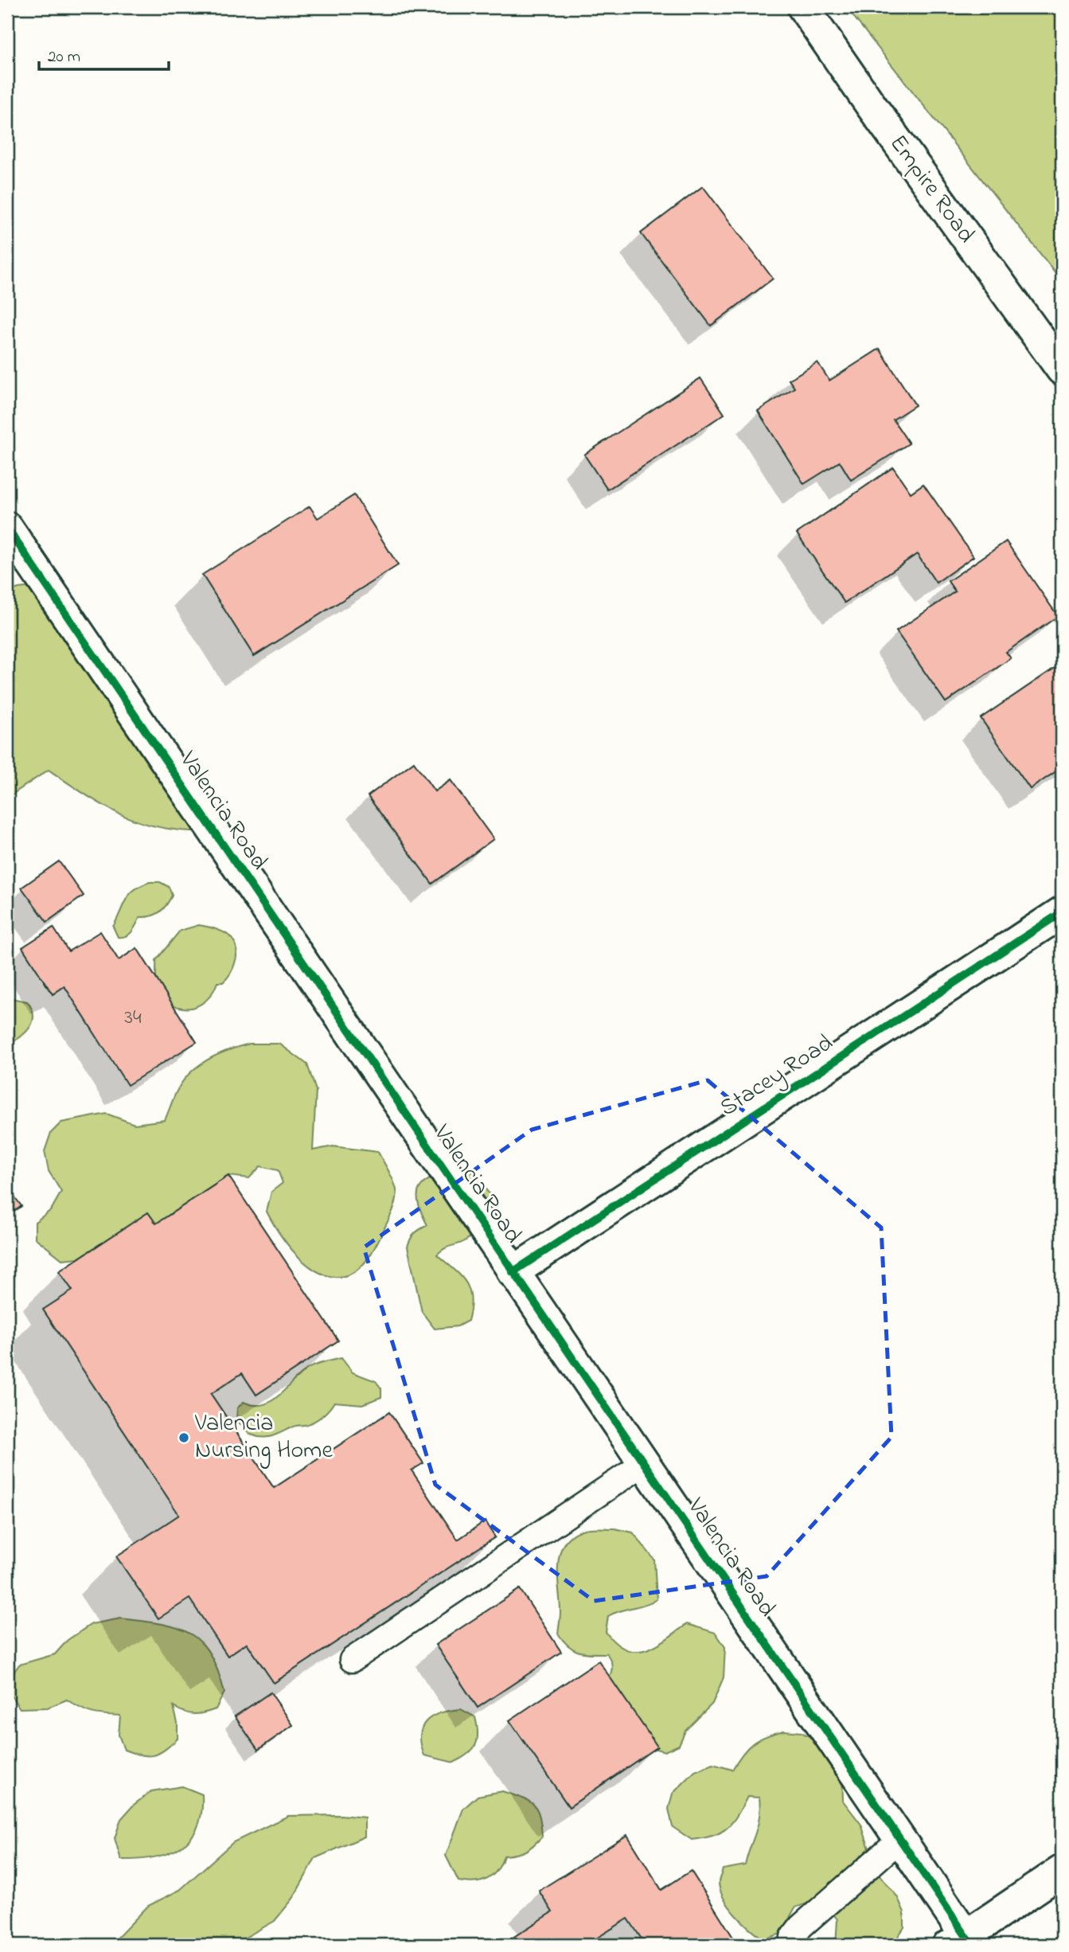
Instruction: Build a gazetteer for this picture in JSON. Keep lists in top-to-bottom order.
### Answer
{
  "streets": {
    "street": ["Empire Road", "Valencia Road", "Stacey Road"]
  },
  "crossings": [
    ["Valencia Road", "Stacey Road"]
  ],
  "places": ["Valencia Nursing Home"],
  "house_numbers": ["34"],
  "scale_bar": "20 m"
}
